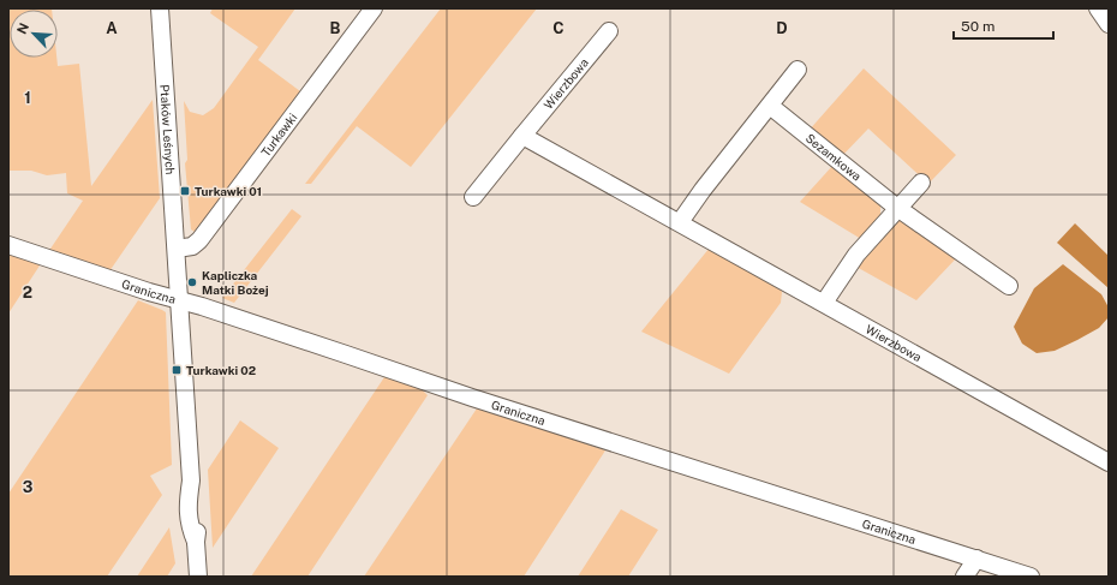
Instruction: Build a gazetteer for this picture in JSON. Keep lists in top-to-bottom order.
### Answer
{
  "streets": {
    "street": [
      "Wierzbowa",
      "Ptaków Leśnych",
      "Turkawki",
      "Sezamkowa",
      "Graniczna"
    ]
  },
  "crossings": [
    ["Ptaków Leśnych", "Turkawki"],
    ["Ptaków Leśnych", "Graniczna"]
  ],
  "places": {
    "transit": ["Turkawki 01", "Turkawki 02"],
    "other": ["Kapliczka Matki Bożej"]
  },
  "scale_bar": "50 m",
  "north": "top left",
  "grid": {
    "columns": [
      "A",
      "B",
      "C",
      "D"
    ],
    "rows": ["1", "2", "3"]
  }
}
